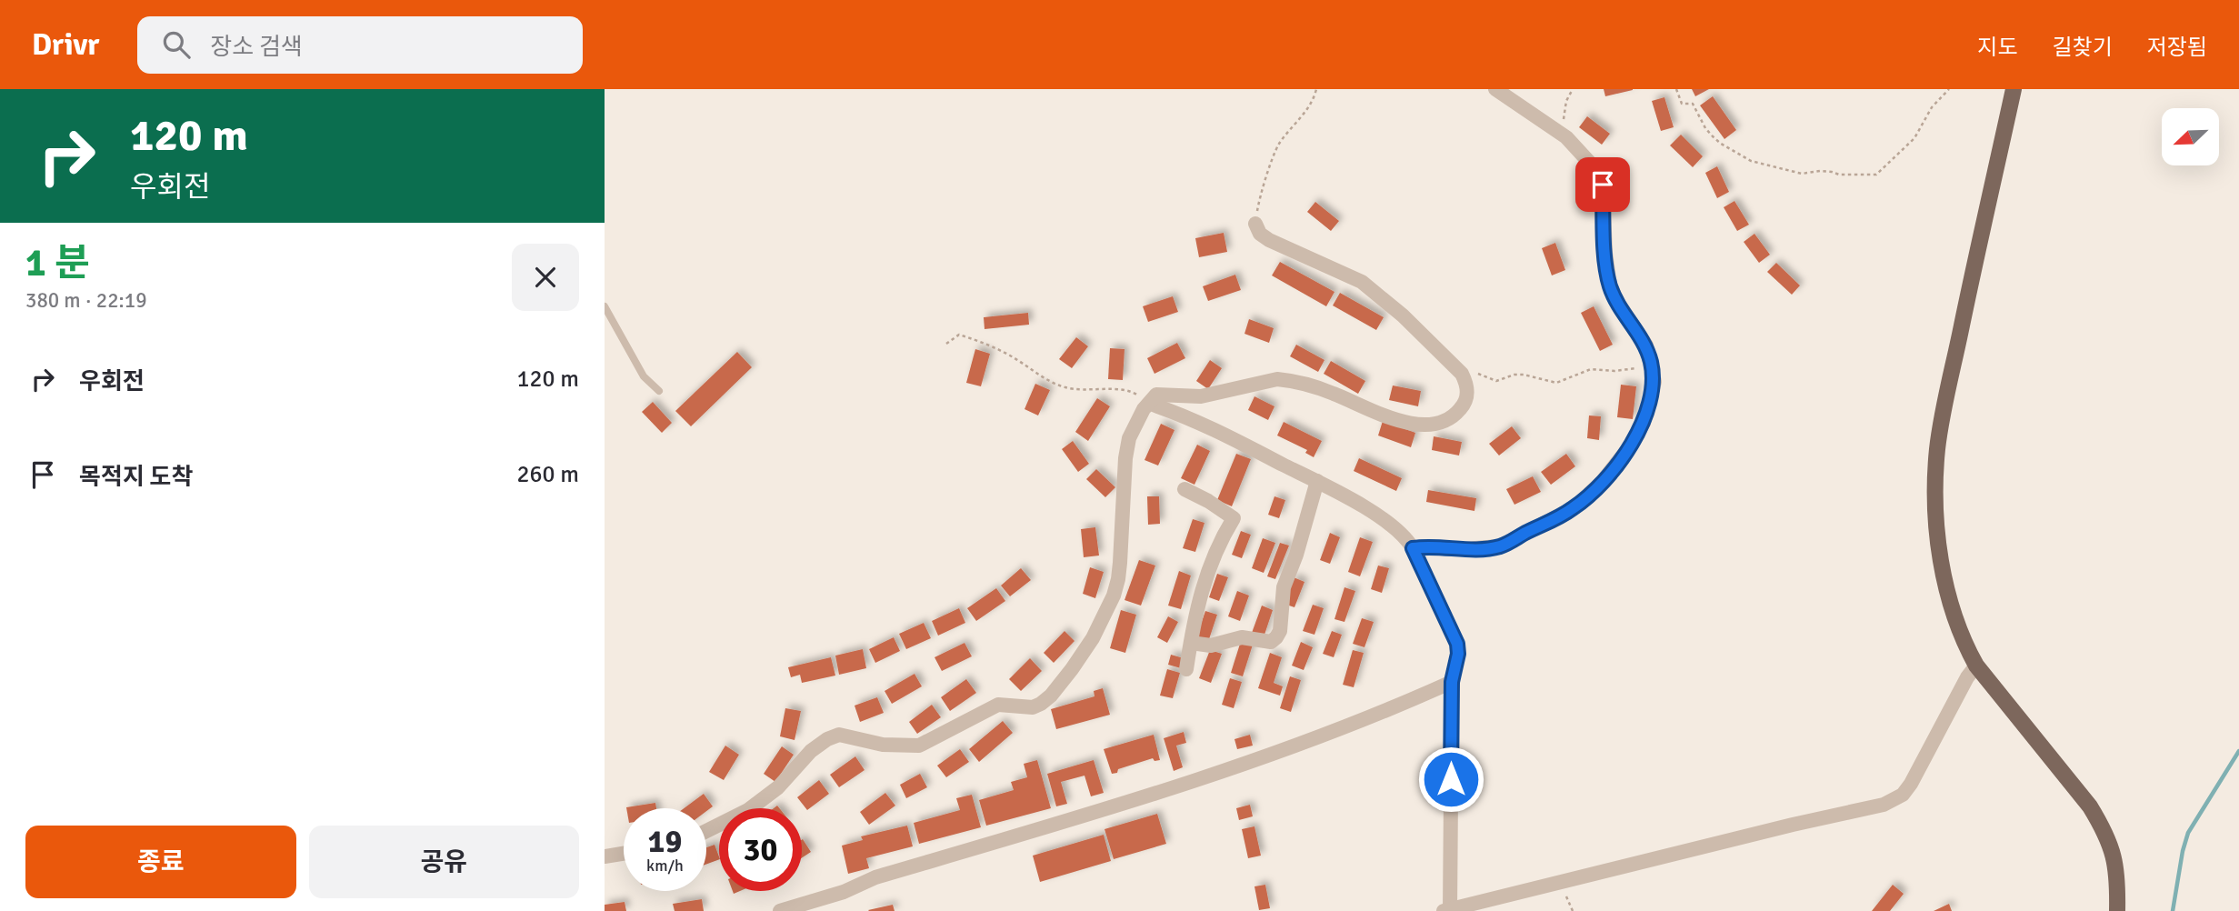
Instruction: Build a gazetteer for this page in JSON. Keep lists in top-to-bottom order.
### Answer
{
  "north": "bottom left",
  "page": {
    "header": "Drivr",
    "search": "장소 검색",
    "nav": ["지도", "길찾기", "저장됨"],
    "turn": ["120 m", "우회전"],
    "heading": ["1 분", "380 m · 22:19"],
    "list": [
      {
        "name": "우회전",
        "value": "120 m"
      },
      {
        "name": "목적지 도착",
        "value": "260 m"
      }
    ],
    "speed": "19 km/h",
    "limit": "30",
    "buttons": ["종료", "공유"]
  }
}
